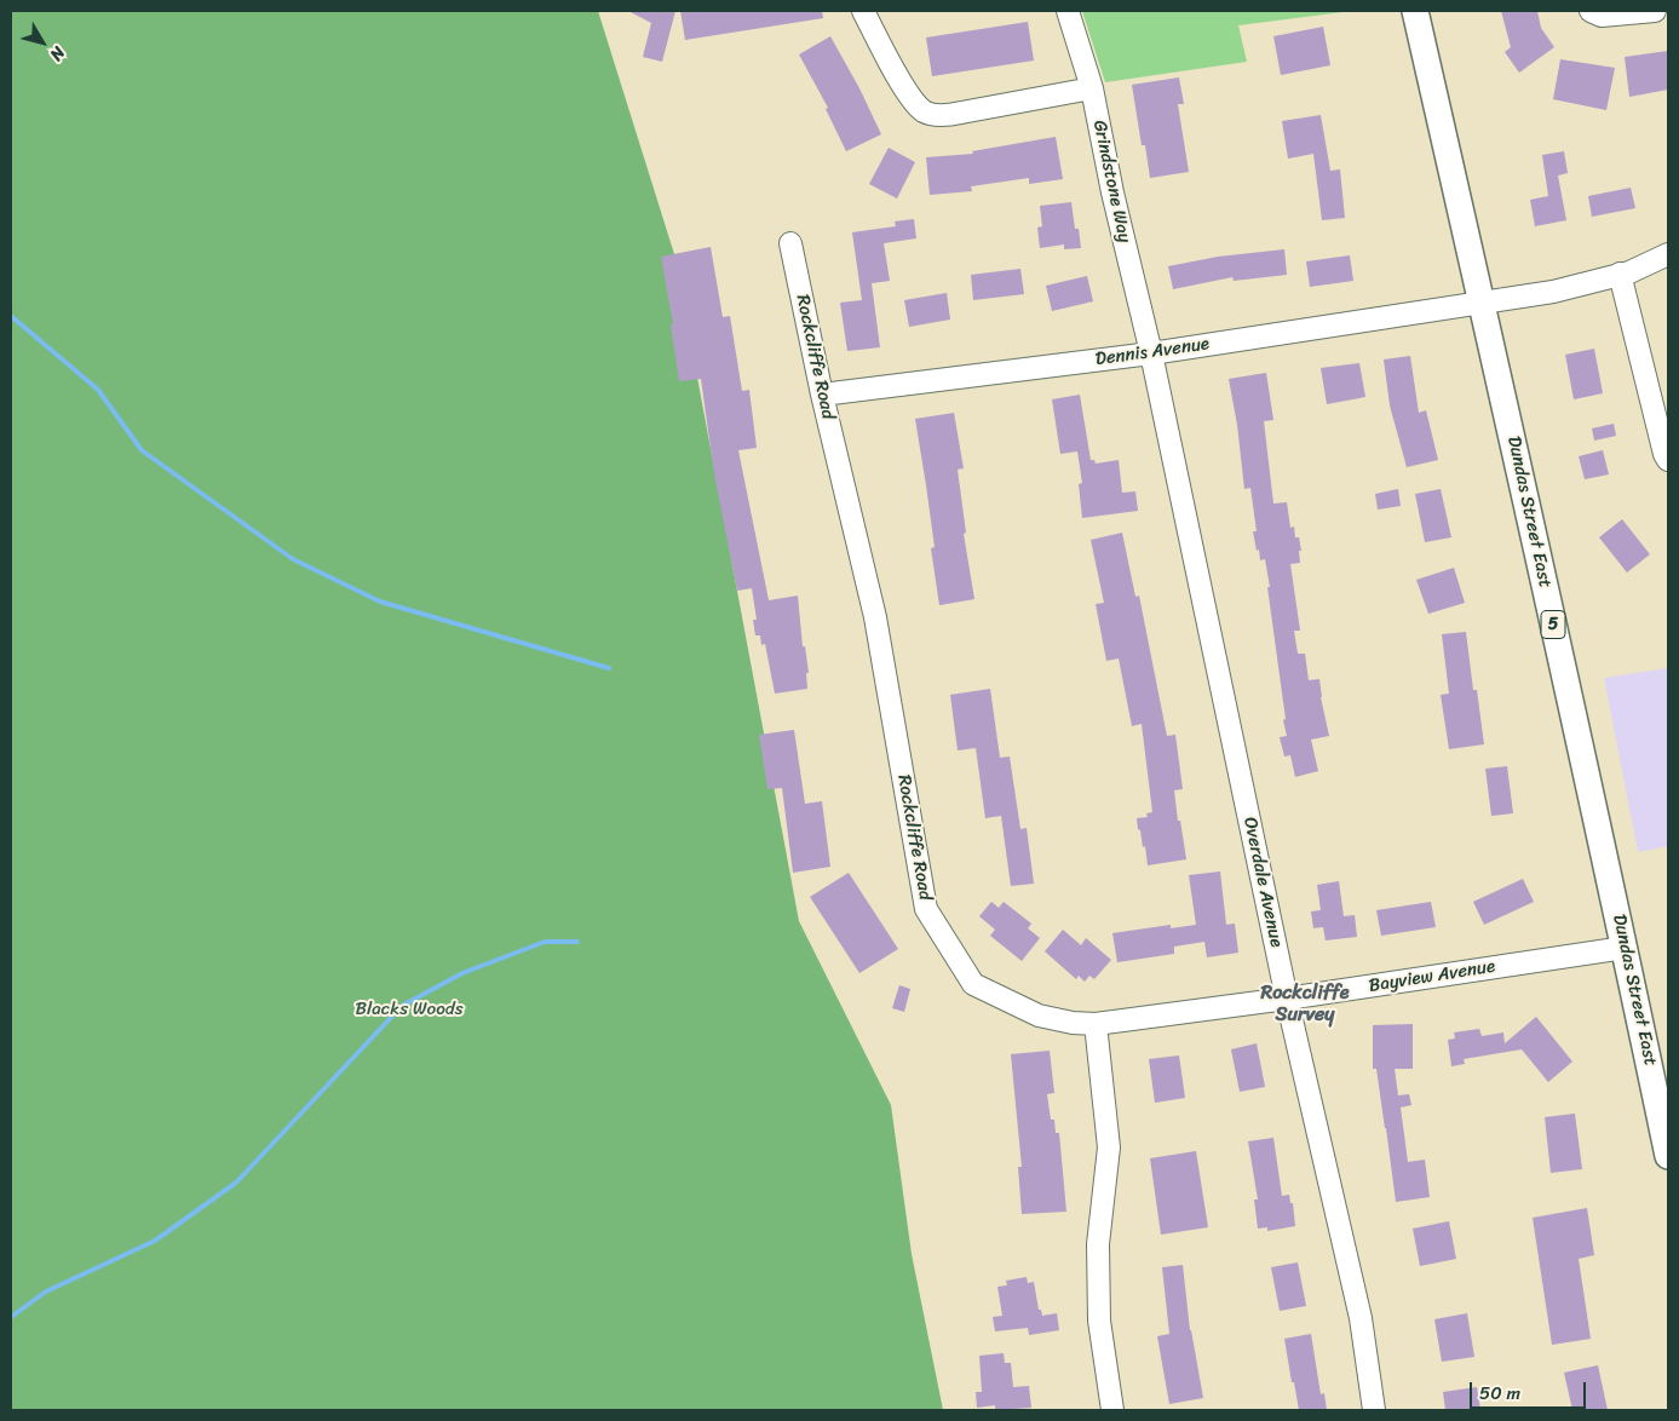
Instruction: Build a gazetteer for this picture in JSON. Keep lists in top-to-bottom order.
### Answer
{
  "streets": {
    "main road": ["Dundas Street East", "5"],
    "street": [
      "Grindstone Way",
      "Dennis Avenue",
      "Rockcliffe Road",
      "Overdale Avenue",
      "Bayview Avenue"
    ]
  },
  "crossings": [
    ["Grindstone Way", "Dennis Avenue"],
    ["Grindstone Way", "Overdale Avenue"],
    ["Dennis Avenue", "Rockcliffe Road"],
    ["Dennis Avenue", "Dundas Street East"],
    ["Dennis Avenue", "Overdale Avenue"],
    ["Rockcliffe Road", "Bayview Avenue"],
    ["Dundas Street East", "Bayview Avenue"],
    ["Overdale Avenue", "Bayview Avenue"]
  ],
  "districts": ["Rockcliffe Survey"],
  "parks": ["Blacks Woods"],
  "scale_bar": "50 m",
  "north": "bottom right"
}
